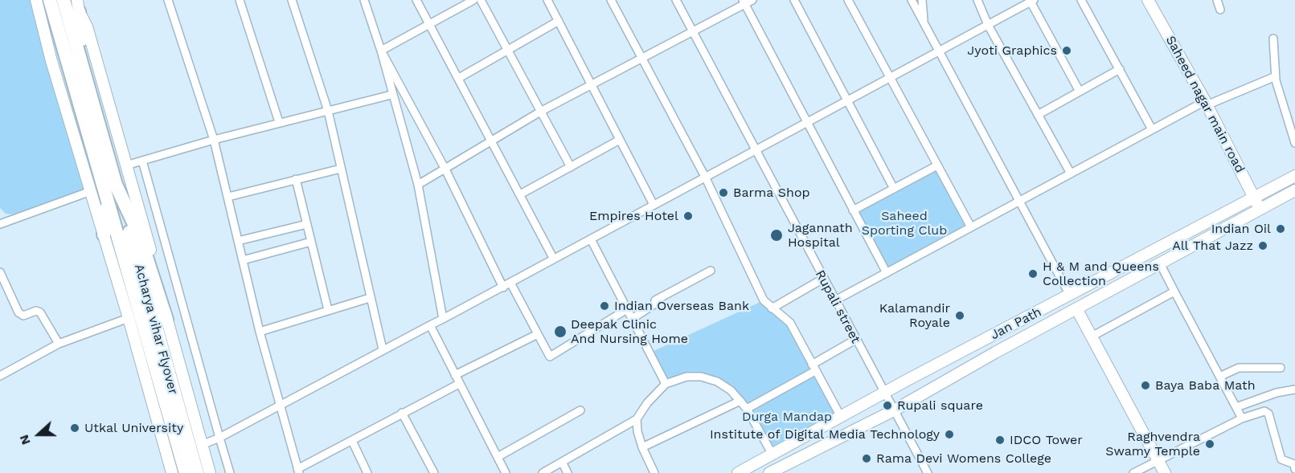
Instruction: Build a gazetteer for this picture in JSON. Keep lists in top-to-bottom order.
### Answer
{
  "streets": {
    "highway": ["Acharya vihar Flyover"],
    "street": ["Saheed nagar main road", "Rupali street", "Jan Path"]
  },
  "crossings": [
    ["Saheed nagar main road", "Jan Path"],
    ["Rupali street", "Jan Path"]
  ],
  "parks": ["Saheed Sporting Club", "Durga Mandap"],
  "places": [
    "Jyoti Graphics",
    "Barma Shop",
    "Empires Hotel",
    "Indian Oil",
    "Jagannath Hospital",
    "All That Jazz",
    "H & M and Queens Collection",
    "Indian Overseas Bank",
    "Kalamandir Royale",
    "Deepak Clinic And Nursing Home",
    "Baya Baba Math",
    "Rupali square",
    "Utkal University",
    "Institute of Digital Media Technology",
    "IDCO Tower",
    "Raghvendra Swamy Temple",
    "Rama Devi Womens College"
  ],
  "north": "left"
}
